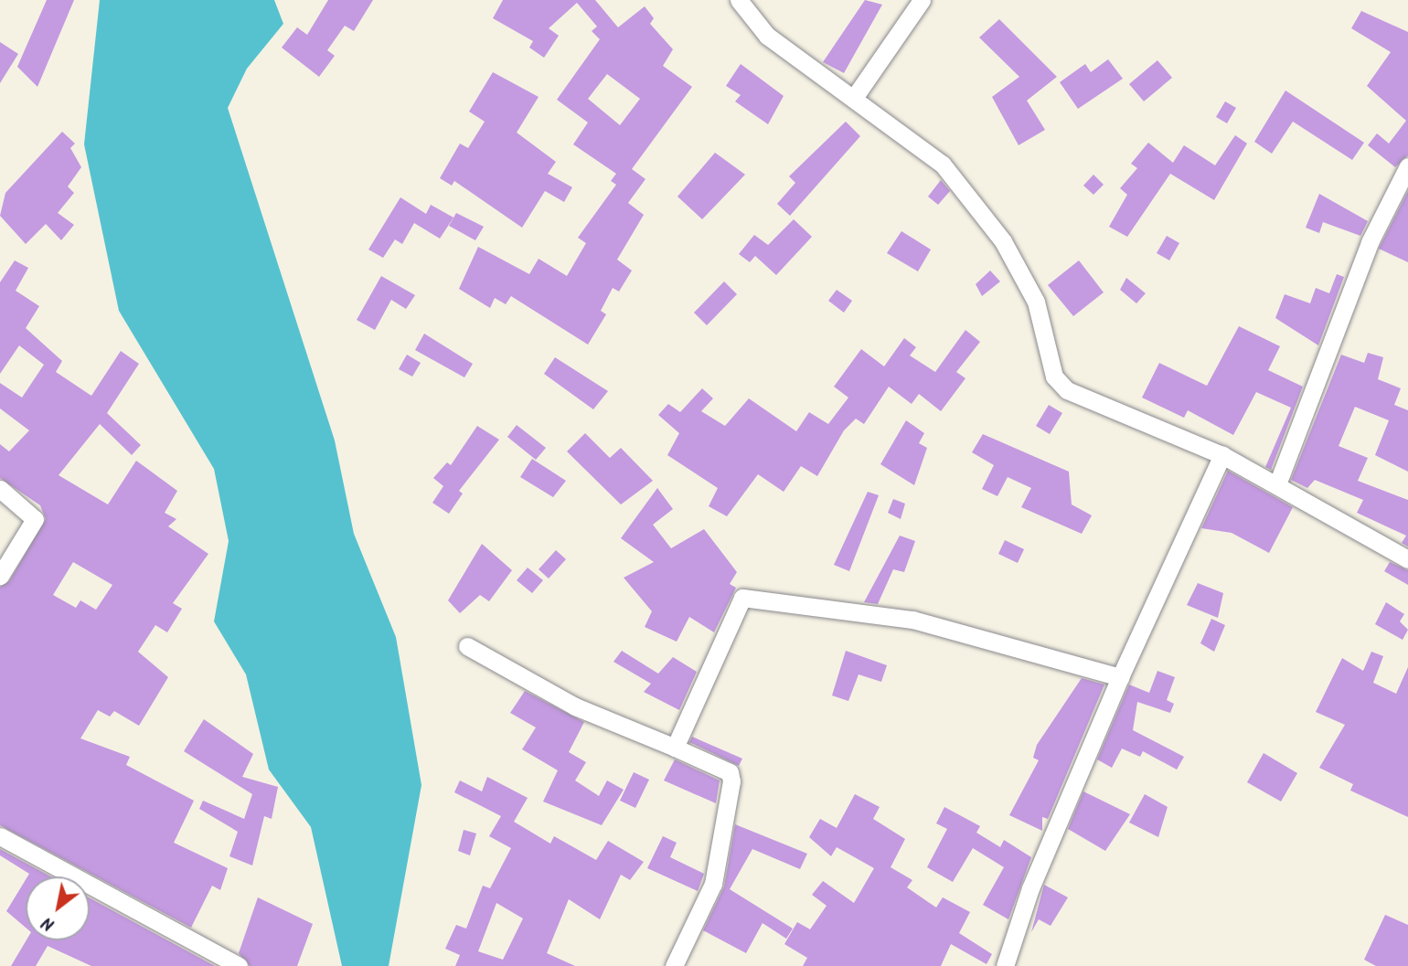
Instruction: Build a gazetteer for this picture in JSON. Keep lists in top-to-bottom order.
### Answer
{
  "north": "bottom left"
}
